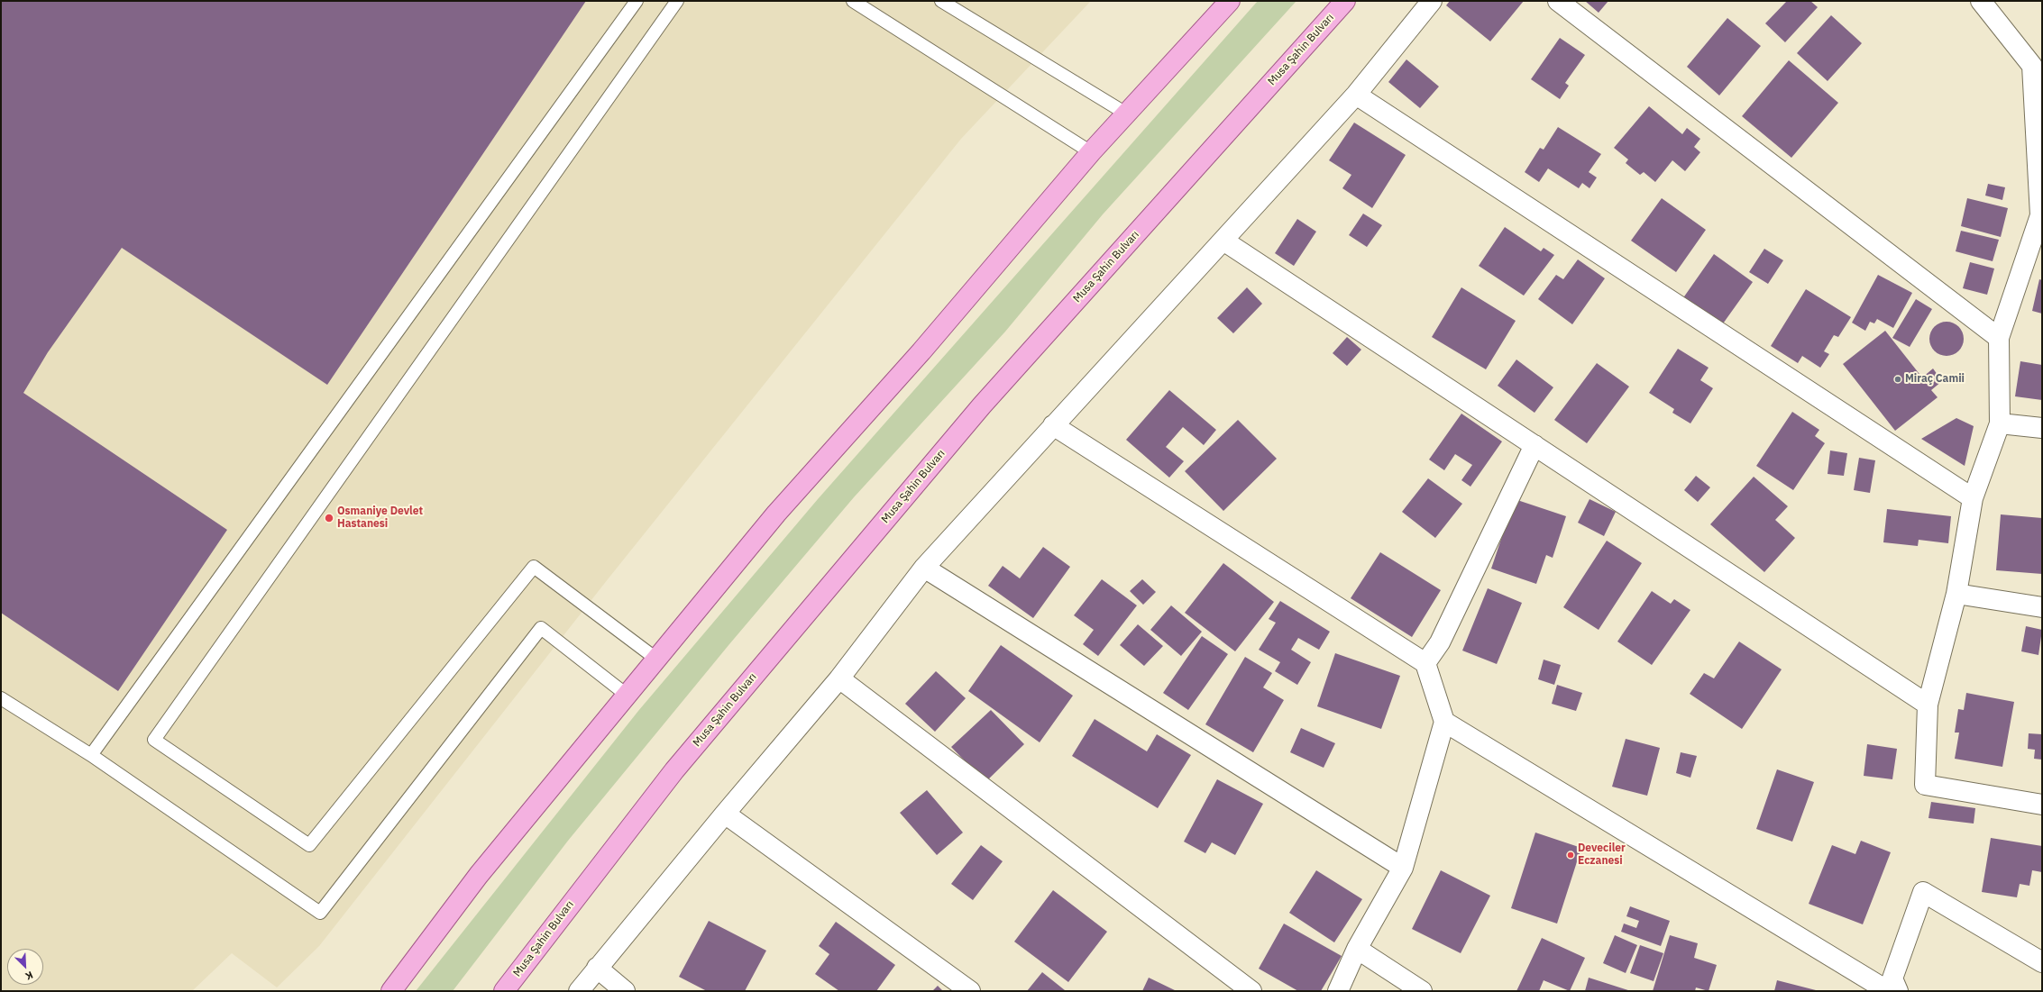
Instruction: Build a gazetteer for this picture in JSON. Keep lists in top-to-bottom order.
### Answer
{
  "streets": {
    "main road": ["Musa Şahin Bulvarı"]
  },
  "places": ["Miraç Camii", "Osmaniye Devlet Hastanesi", "Deveciler Eczanesi"],
  "north": "bottom right"
}
